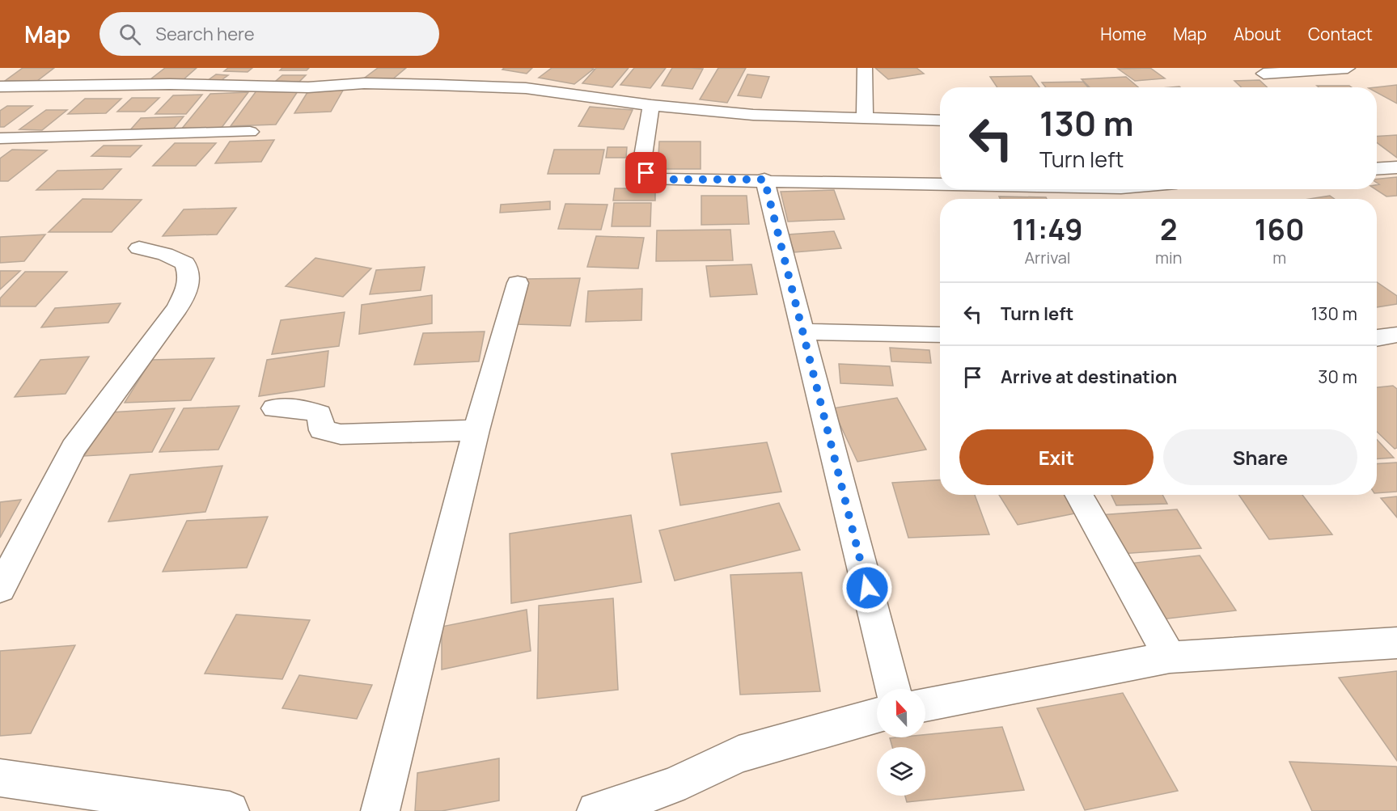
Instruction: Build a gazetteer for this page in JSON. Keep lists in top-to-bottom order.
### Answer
{
  "north": "top",
  "page": {
    "header": "Map",
    "search": "Search here",
    "nav": [
      "Home",
      "Map",
      "About",
      "Contact"
    ],
    "turn": ["130 m", "Turn left"],
    "eta": [
      "11:49",
      "Arrival",
      "2",
      "min",
      "160",
      "m"
    ],
    "list": [
      {
        "name": "Turn left",
        "value": "130 m"
      },
      {
        "name": "Arrive at destination",
        "value": "30 m"
      }
    ],
    "buttons": ["Exit", "Share"]
  }
}
